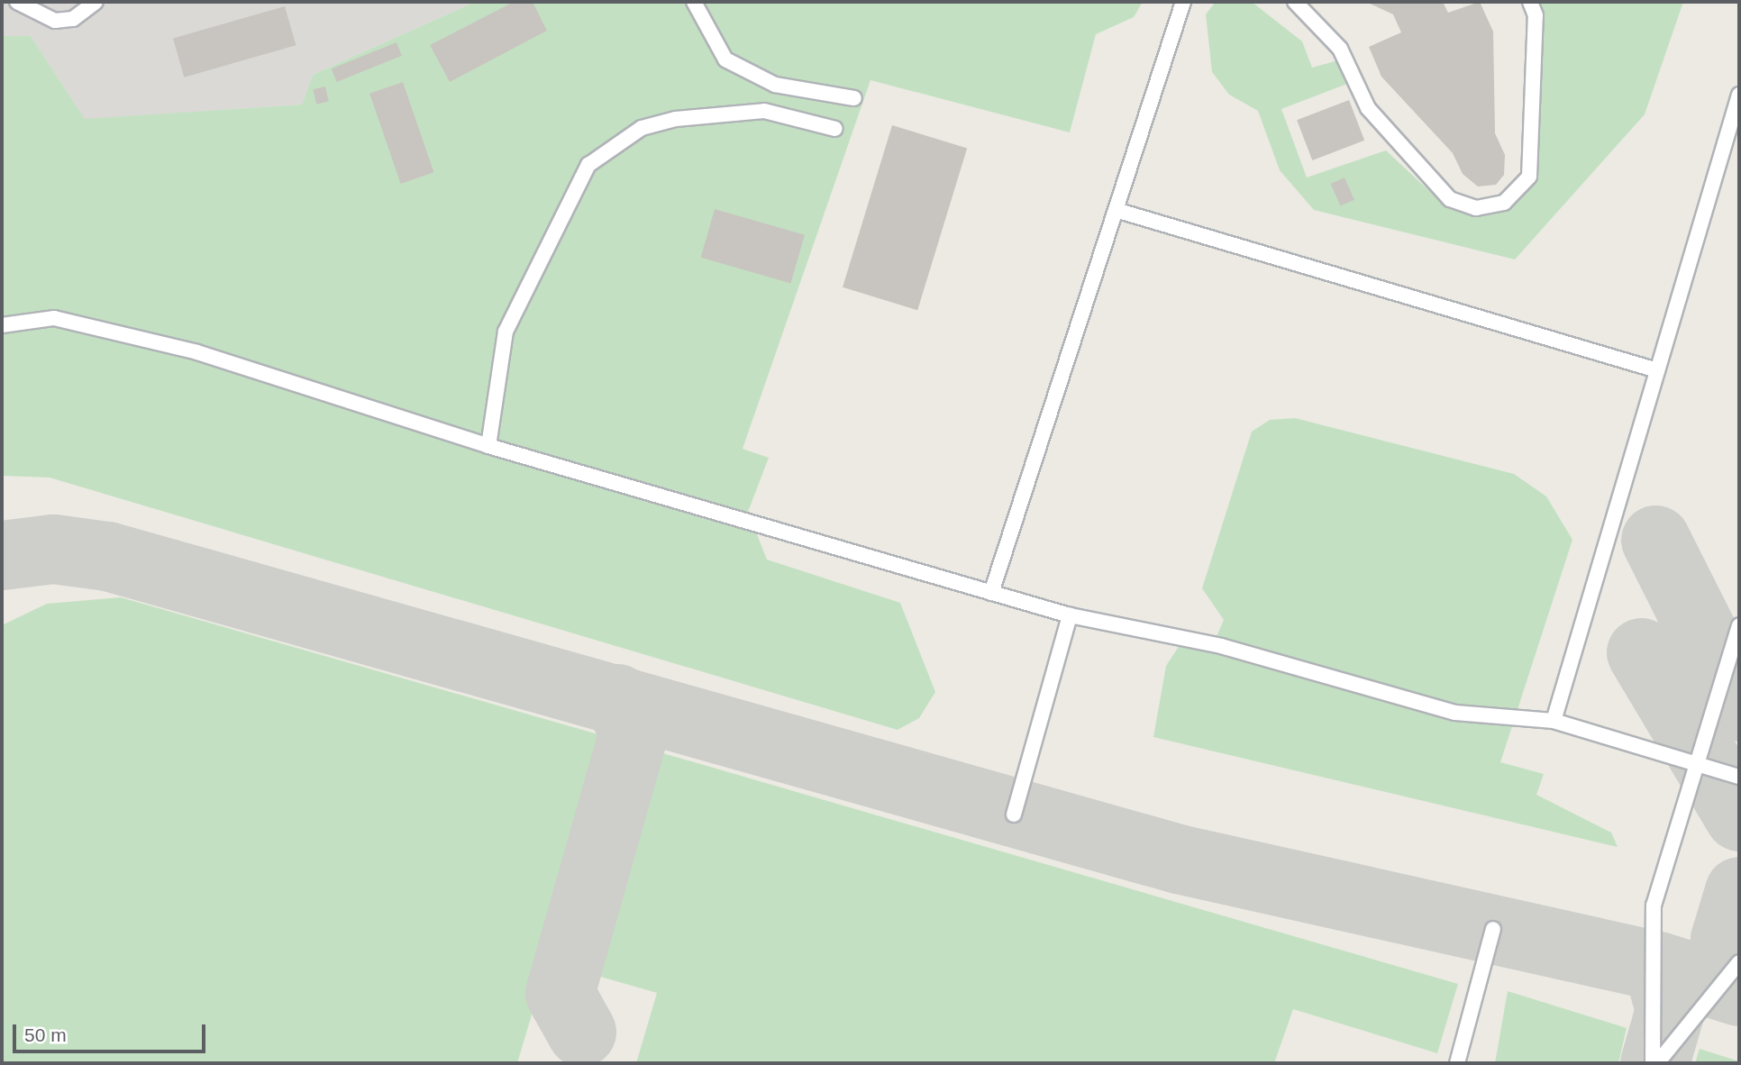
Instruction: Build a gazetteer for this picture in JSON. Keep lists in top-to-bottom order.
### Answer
{
  "scale_bar": "50 m"
}
